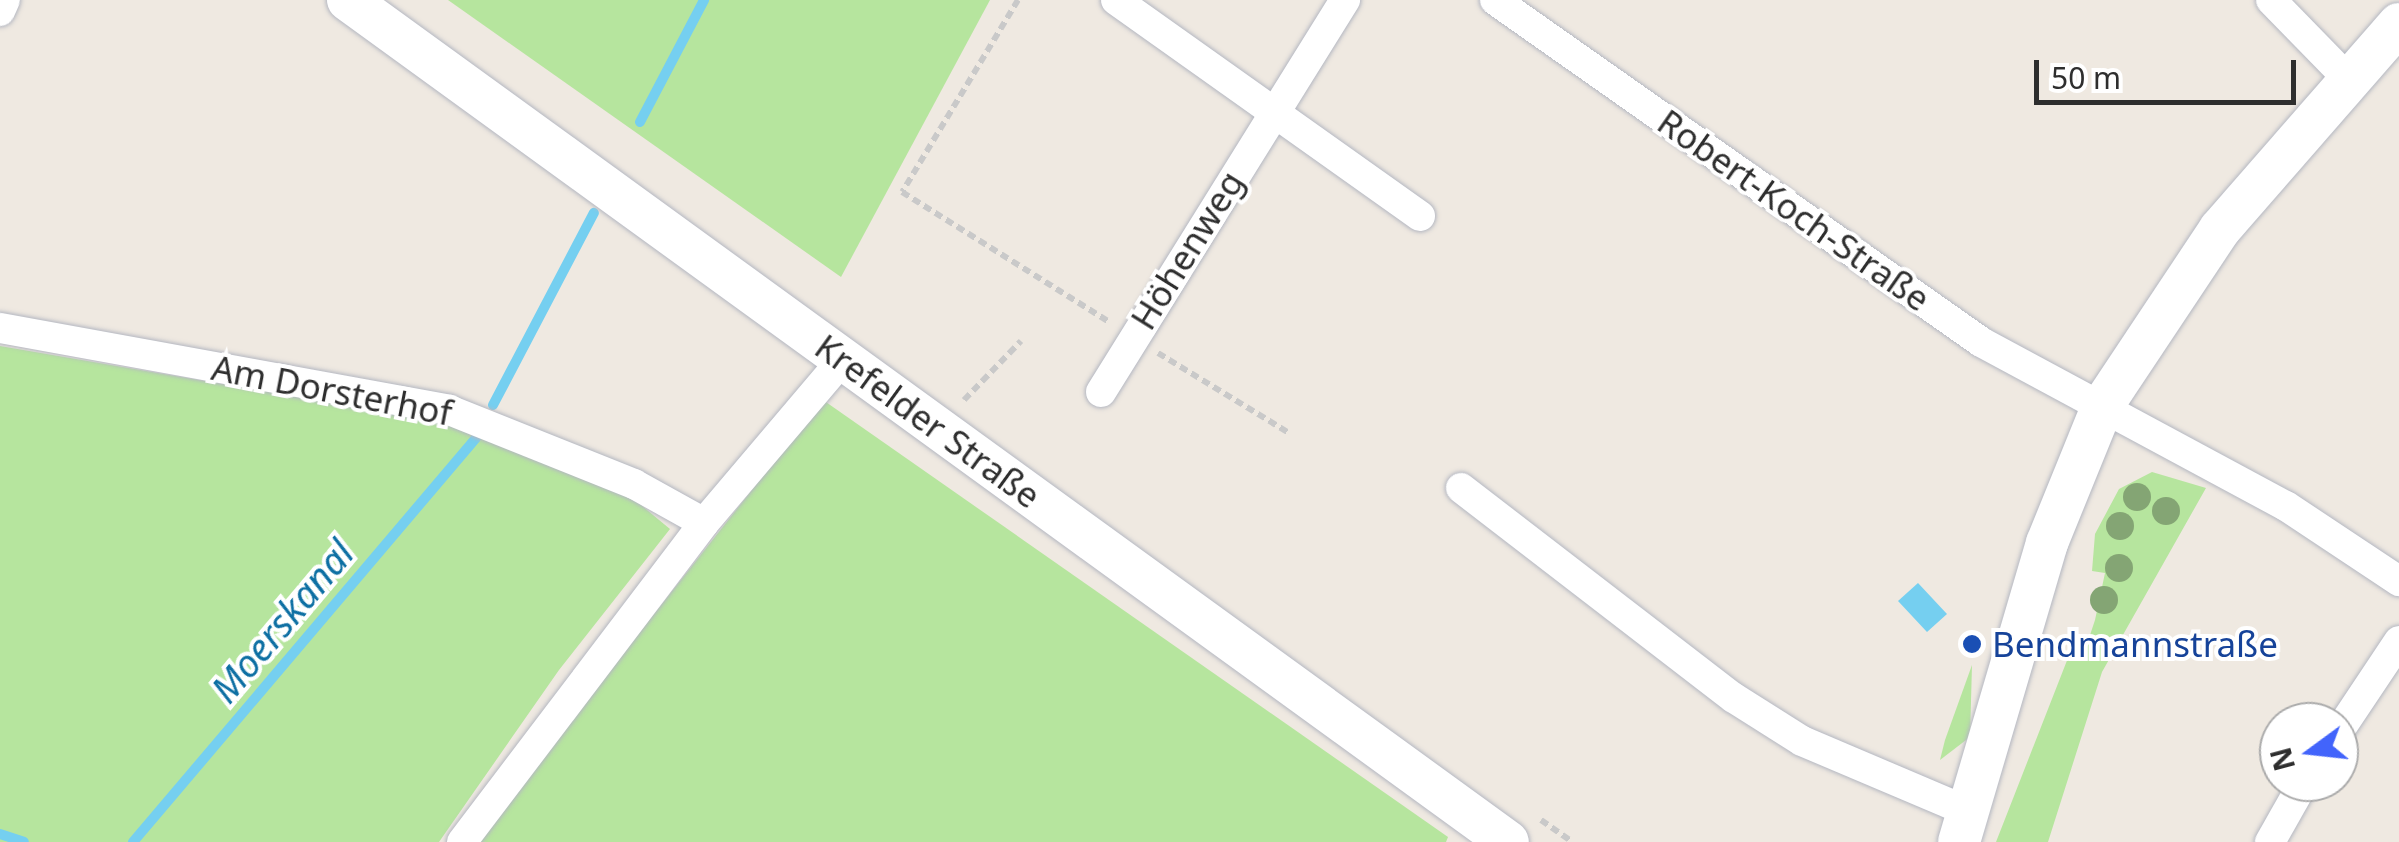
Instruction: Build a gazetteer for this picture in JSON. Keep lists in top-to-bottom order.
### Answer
{
  "streets": {
    "main road": ["Krefelder Straße"],
    "street": ["Robert-Koch-Straße", "Höhenweg", "Am Dorsterhof"]
  },
  "water": ["Moerskanal"],
  "places": ["Bendmannstraße"],
  "scale_bar": "50 m",
  "north": "left"
}
